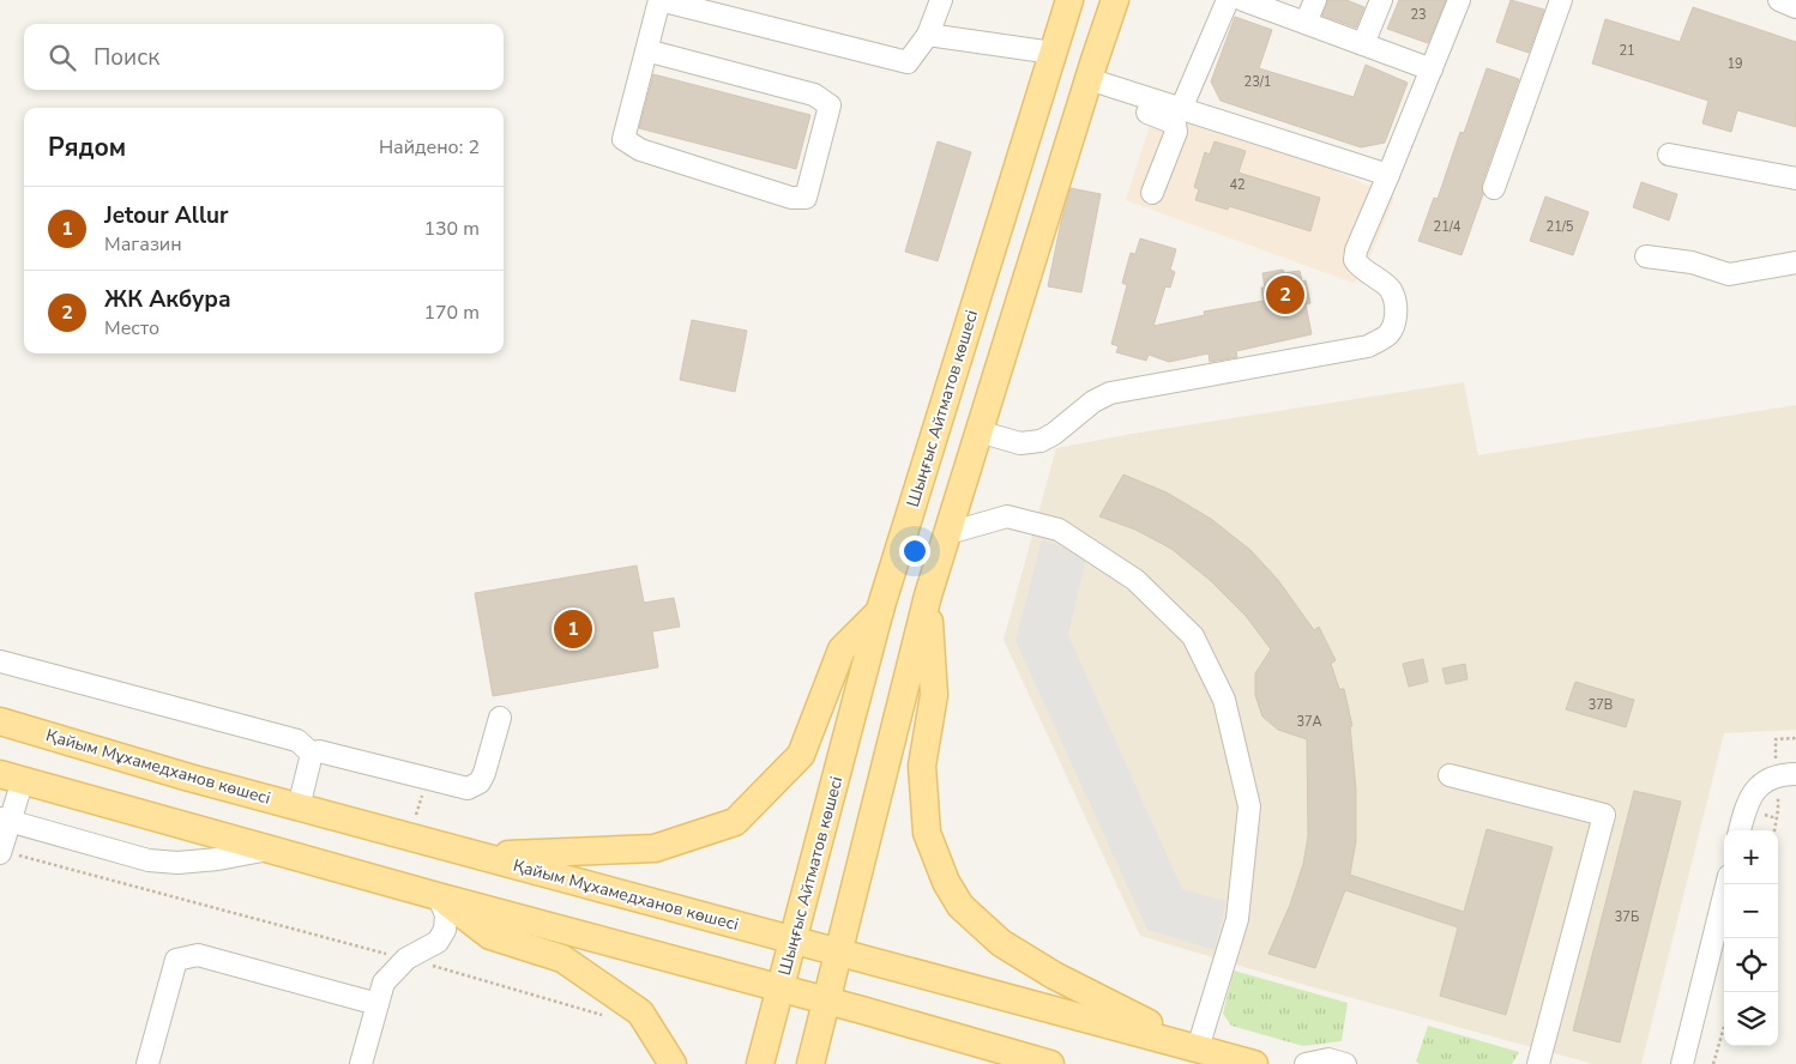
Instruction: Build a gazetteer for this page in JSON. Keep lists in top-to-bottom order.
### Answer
{
  "streets": {
    "main road": ["Шыңғыс Айтматов көшесі", "Қайым Мұхамедханов көшесі"]
  },
  "crossings": [
    ["Шыңғыс Айтматов көшесі", "Қайым Мұхамедханов көшесі"]
  ],
  "house_numbers": [
    "23",
    "21",
    "19",
    "23/1",
    "42",
    "21/4",
    "21/5",
    "37В",
    "37А",
    "37Б"
  ],
  "page": {
    "search": "Поиск",
    "heading": ["Рядом", "Найдено: 2"],
    "list": [
      {
        "mark": "1",
        "name": "Jetour Allur",
        "note": "Магазин",
        "value": "130 m"
      },
      {
        "mark": "2",
        "name": "ЖК Акбура",
        "note": "Место",
        "value": "170 m"
      }
    ],
    "pins": ["2", "1"],
    "map_buttons": ["+", "−"]
  }
}
